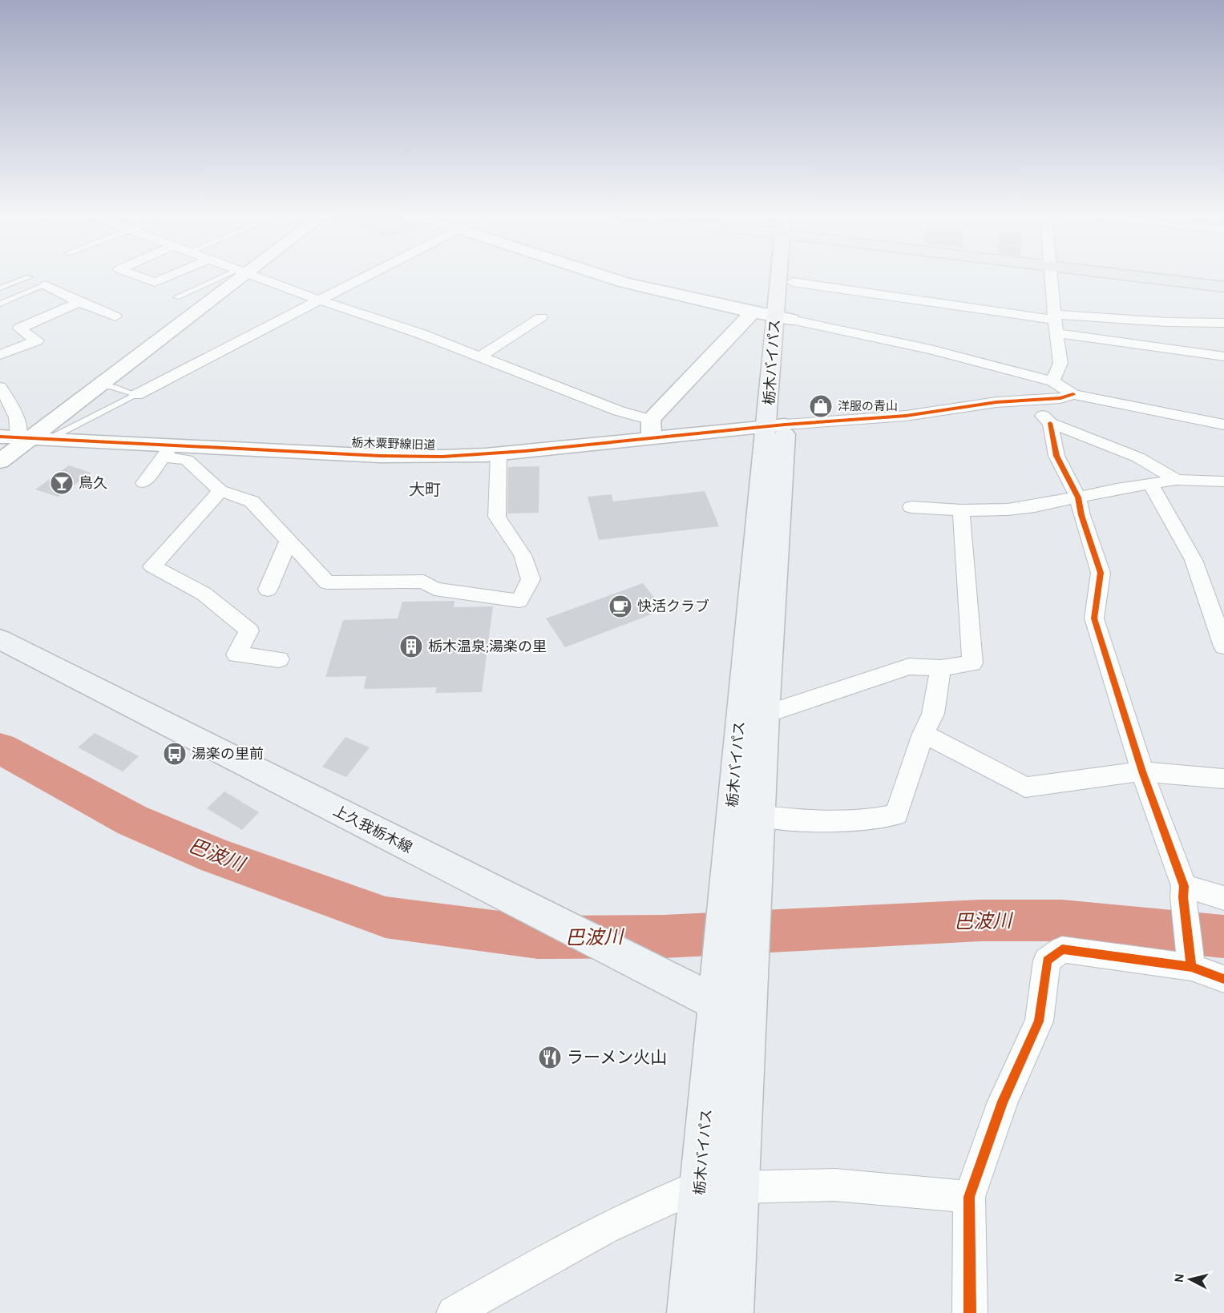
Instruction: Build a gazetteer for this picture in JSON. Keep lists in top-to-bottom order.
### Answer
{
  "streets": {
    "main road": ["栃木バイパス", "上久我栃木線"],
    "street": ["栃木粟野線旧道"]
  },
  "crossings": [
    ["栃木バイパス", "栃木粟野線旧道"],
    ["栃木バイパス", "上久我栃木線"]
  ],
  "districts": ["大町"],
  "water": ["巴波川"],
  "places": {
    "shop": ["洋服の青山"],
    "bar": ["鳥久"],
    "cafe": ["快活クラブ"],
    "building": ["栃木温泉;湯楽の里"],
    "bus stop": ["湯楽の里前"],
    "restaurant": ["ラーメン火山"]
  },
  "north": "left"
}
